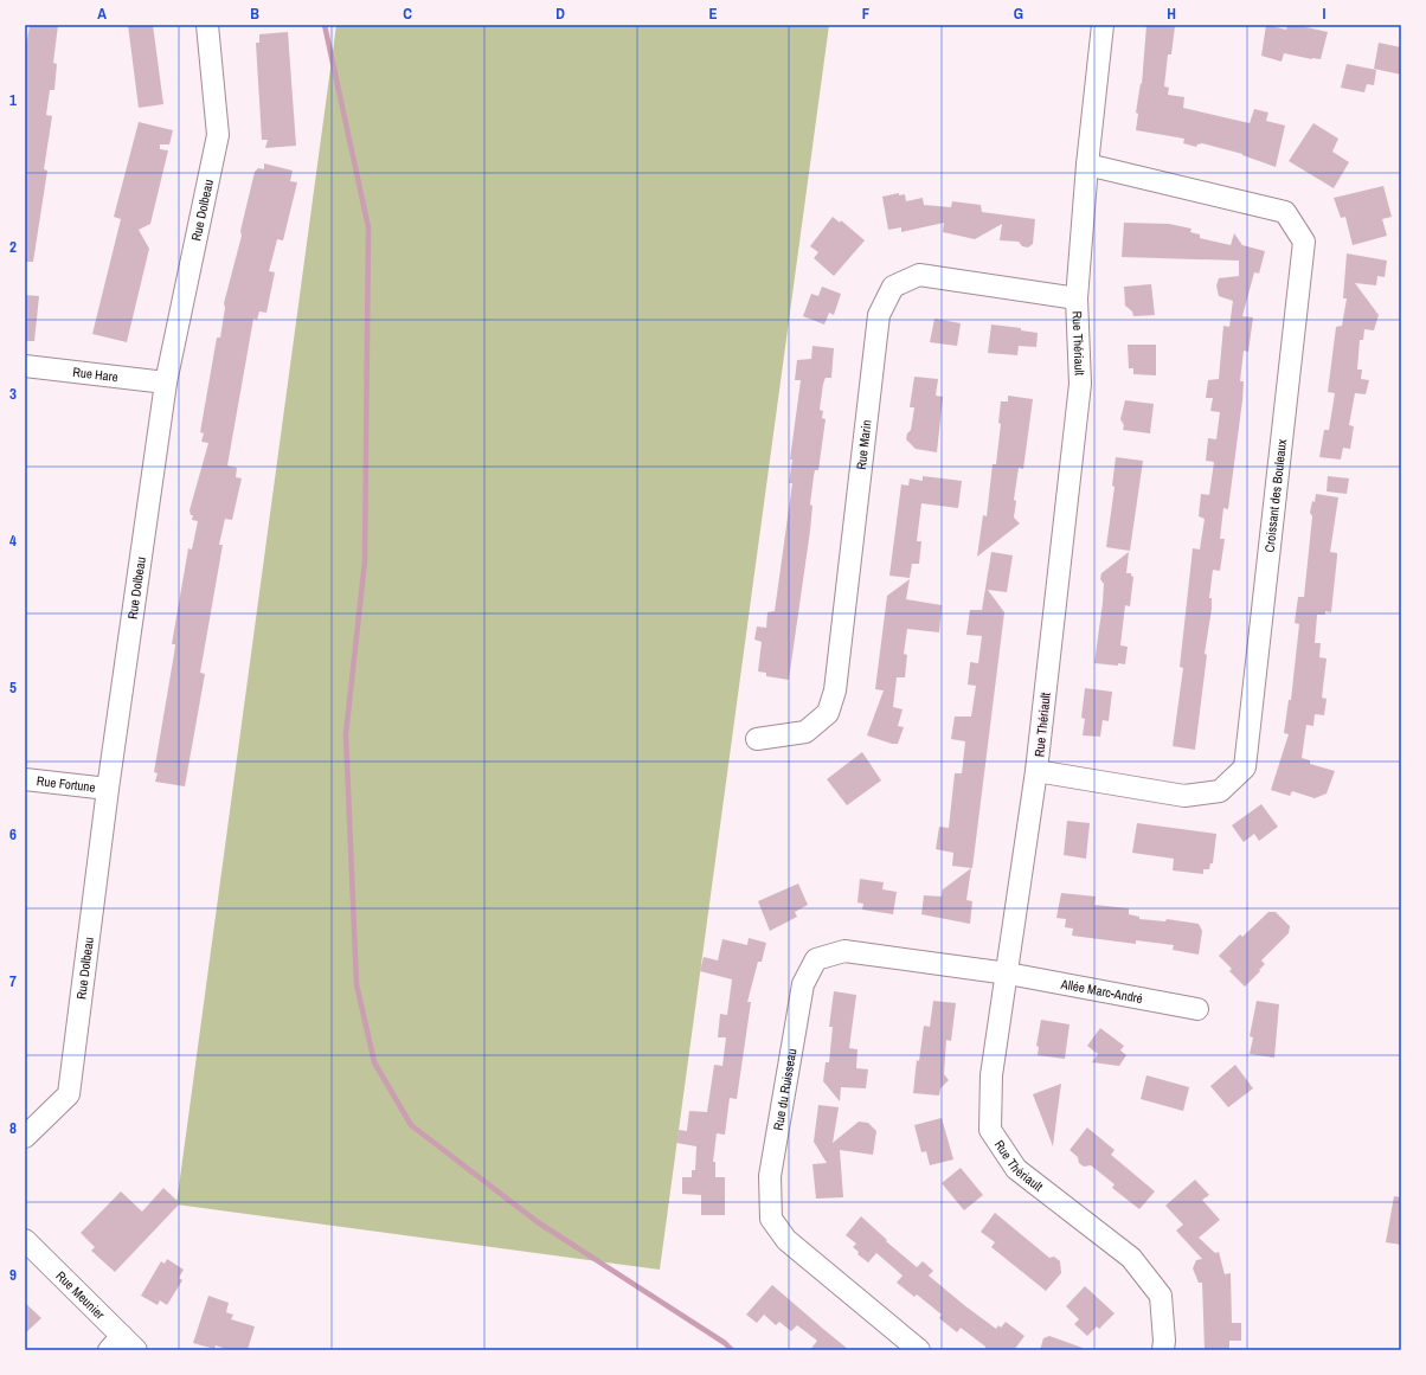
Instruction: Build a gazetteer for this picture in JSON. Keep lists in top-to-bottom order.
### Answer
{
  "streets": {
    "street": [
      "Rue Dolbeau",
      "Rue Thériault",
      "Rue Hare",
      "Rue Marin",
      "Croissant des Bouleaux",
      "Rue Fortune",
      "Allée Marc-André",
      "Rue du Ruisseau",
      "Rue Meunier"
    ]
  },
  "crossings": [
    ["Rue Dolbeau", "Rue Hare"],
    ["Rue Dolbeau", "Rue Fortune"],
    ["Rue Thériault", "Rue Marin"],
    ["Rue Thériault", "Croissant des Bouleaux"],
    ["Rue Thériault", "Allée Marc-André"],
    ["Rue Thériault", "Rue du Ruisseau"],
    ["Allée Marc-André", "Rue du Ruisseau"]
  ],
  "grid": {
    "columns": [
      "A",
      "B",
      "C",
      "D",
      "E",
      "F",
      "G",
      "H",
      "I"
    ],
    "rows": [
      "1",
      "2",
      "3",
      "4",
      "5",
      "6",
      "7",
      "8",
      "9"
    ]
  }
}
